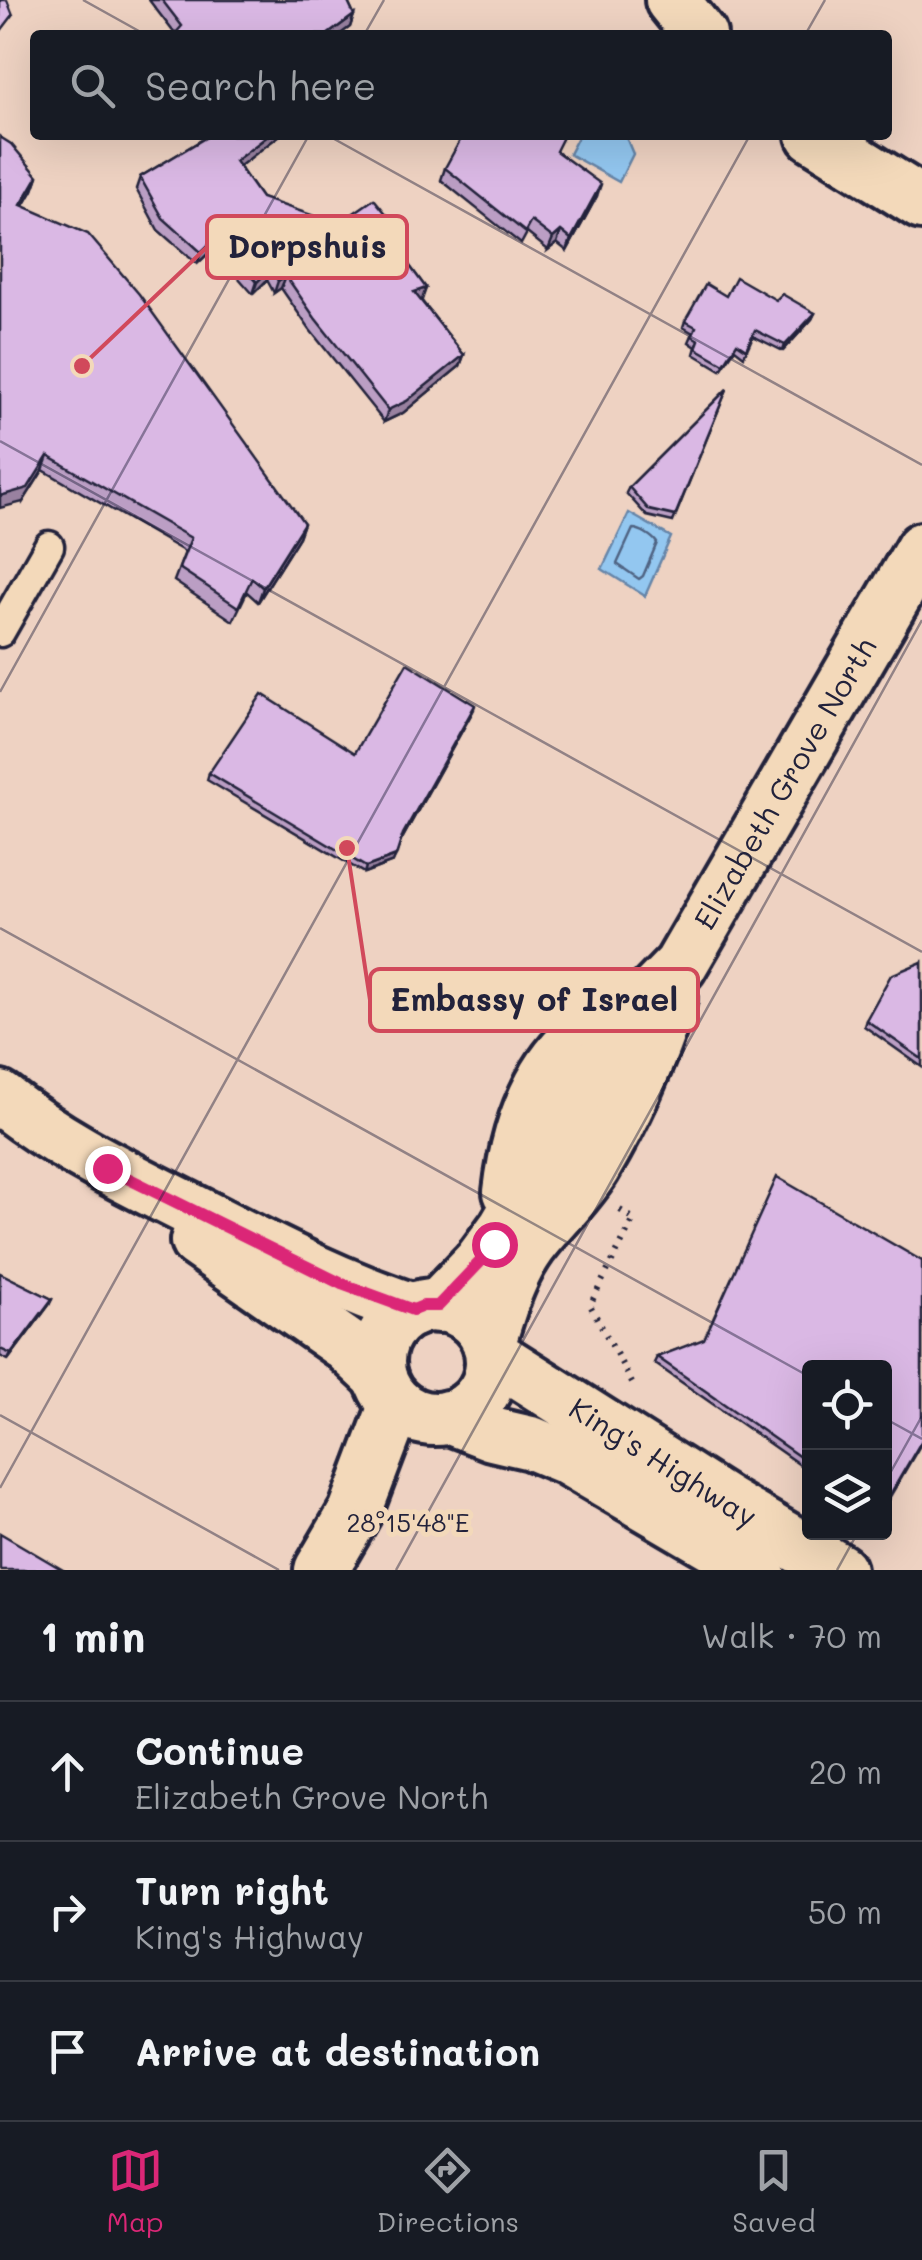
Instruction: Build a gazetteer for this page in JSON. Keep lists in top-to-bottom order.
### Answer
{
  "streets": {
    "street": ["Elizabeth Grove North", "King's Highway"]
  },
  "crossings": [
    ["Elizabeth Grove North", "King's Highway"]
  ],
  "places": ["Dorpshuis", "Embassy of Israel"],
  "page": {
    "search": "Search here",
    "heading": ["1 min", "Walk · 70 m"],
    "list": [
      ["Continue", "Elizabeth Grove North", "20 m"],
      ["Turn right", "King's Highway", "50 m"],
      "Arrive at destination"
    ],
    "nav": ["Map", "Directions", "Saved"]
  },
  "coordinates": ["28°15'48\"E"]
}
